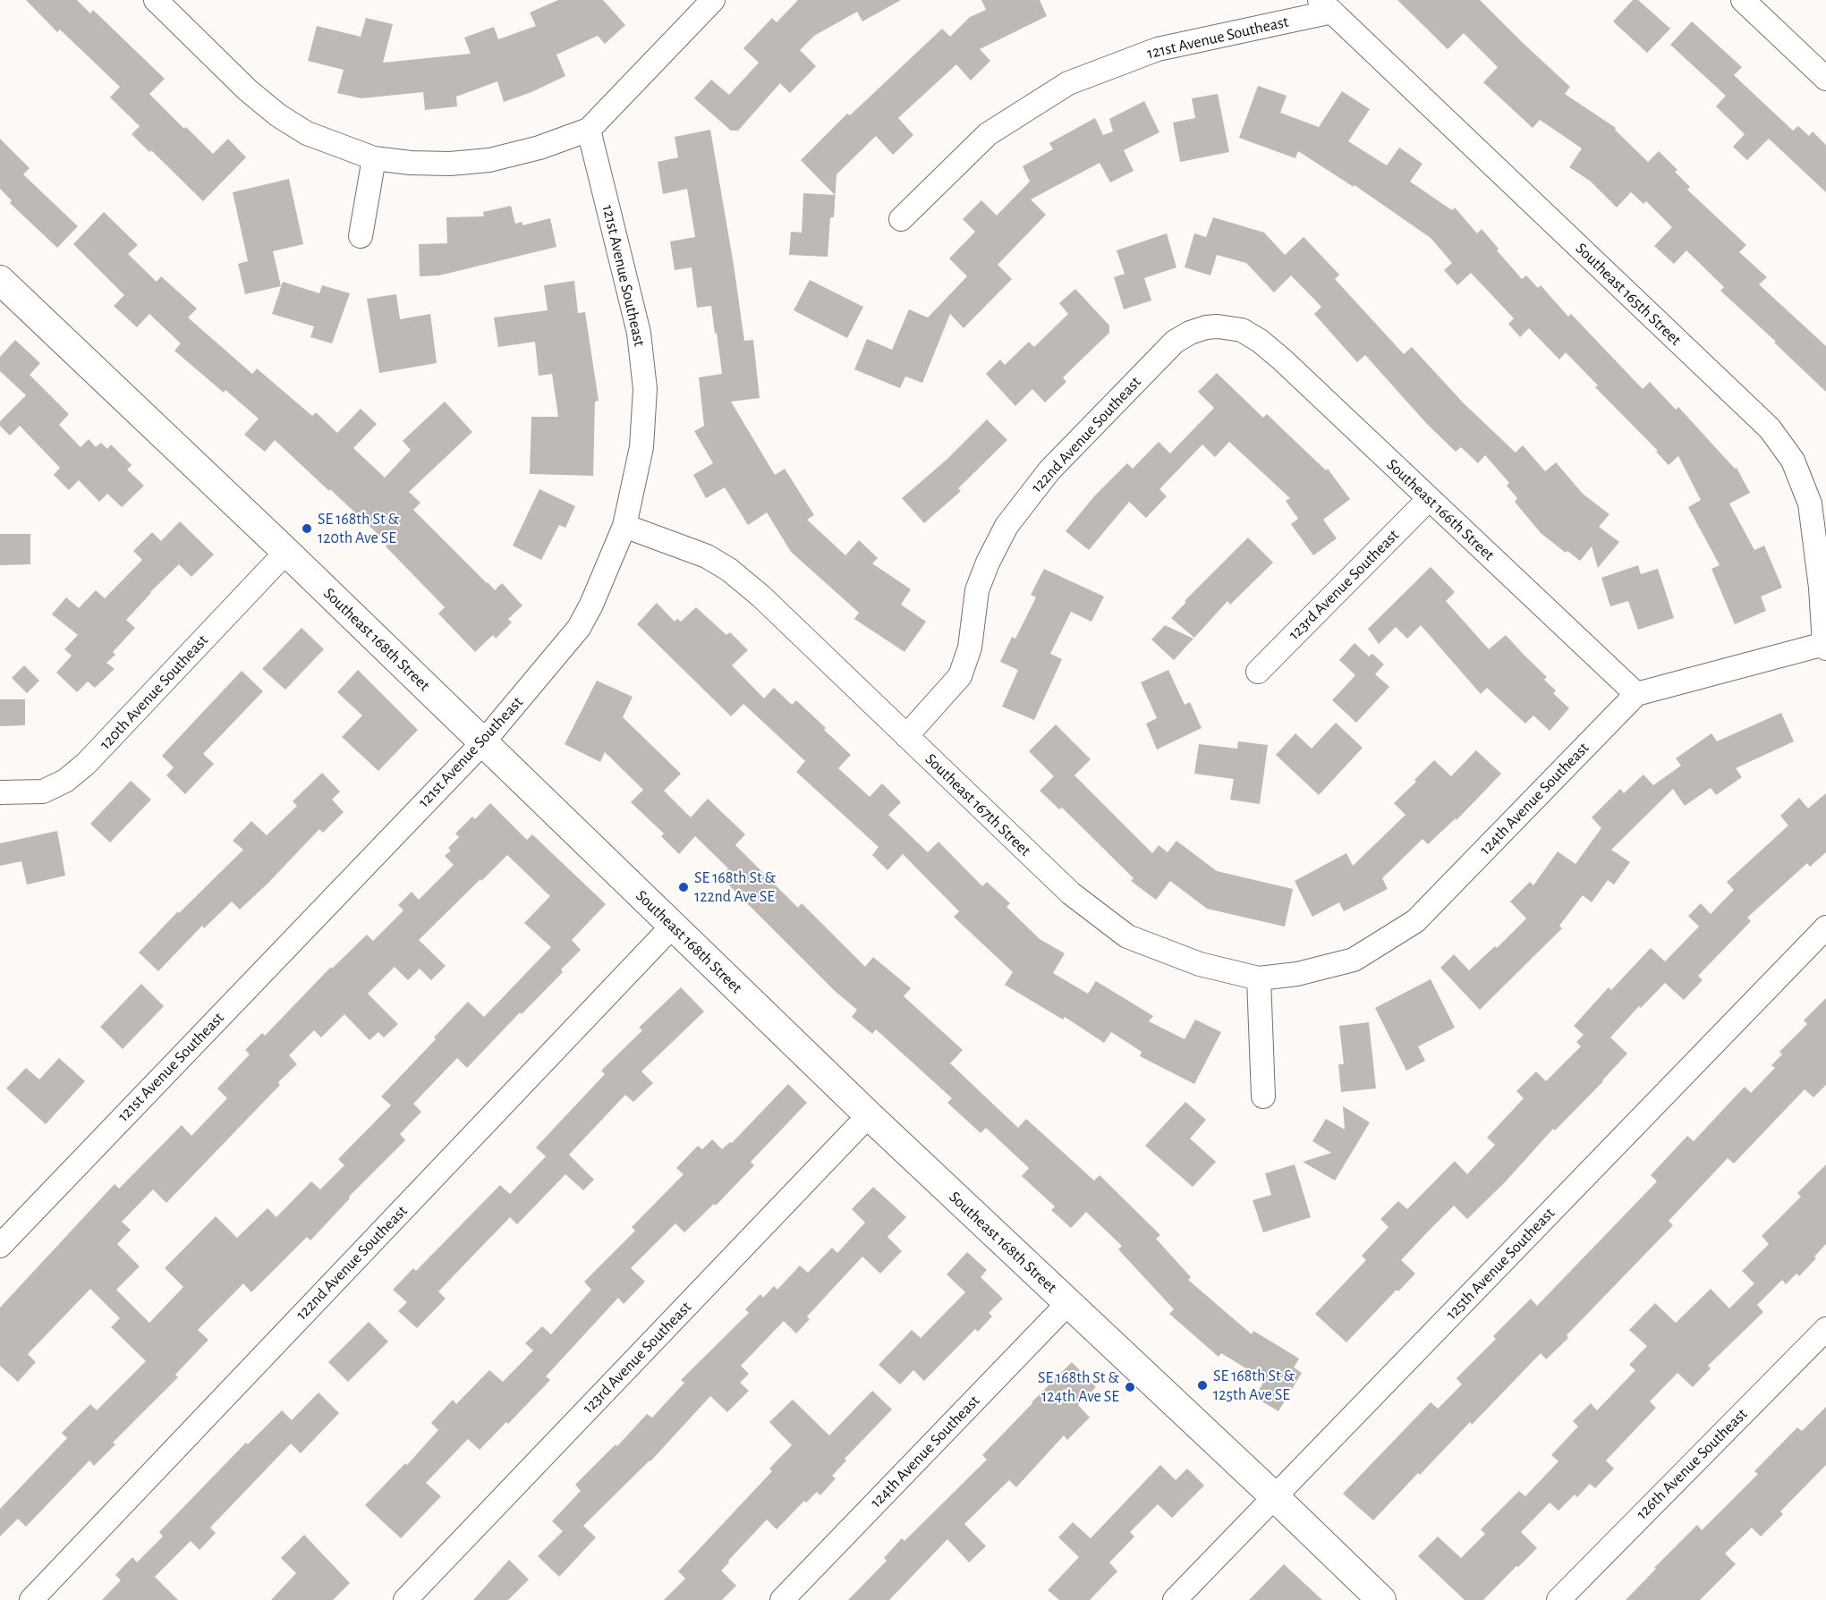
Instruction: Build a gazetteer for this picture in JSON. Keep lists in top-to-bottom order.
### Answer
{
  "streets": {
    "street": [
      "121st Avenue Southeast",
      "Southeast 165th Street",
      "122nd Avenue Southeast",
      "Southeast 166th Street",
      "123rd Avenue Southeast",
      "Southeast 168th Street",
      "120th Avenue Southeast",
      "124th Avenue Southeast",
      "Southeast 167th Street",
      "125th Avenue Southeast",
      "126th Avenue Southeast"
    ]
  },
  "crossings": [
    ["121st Avenue Southeast", "Southeast 165th Street"],
    ["121st Avenue Southeast", "Southeast 168th Street"],
    ["121st Avenue Southeast", "Southeast 167th Street"],
    ["122nd Avenue Southeast", "Southeast 166th Street"],
    ["122nd Avenue Southeast", "Southeast 168th Street"],
    ["122nd Avenue Southeast", "Southeast 167th Street"],
    ["Southeast 166th Street", "123rd Avenue Southeast"],
    ["Southeast 166th Street", "124th Avenue Southeast"],
    ["123rd Avenue Southeast", "Southeast 168th Street"],
    ["Southeast 168th Street", "120th Avenue Southeast"],
    ["Southeast 168th Street", "124th Avenue Southeast"],
    ["Southeast 168th Street", "125th Avenue Southeast"],
    ["124th Avenue Southeast", "Southeast 167th Street"]
  ],
  "places": [
    "SE 168th St & 120th Ave SE",
    "SE 168th St & 122nd Ave SE",
    "SE 168th St & 125th Ave SE",
    "SE 168th St & 124th Ave SE"
  ]
}
